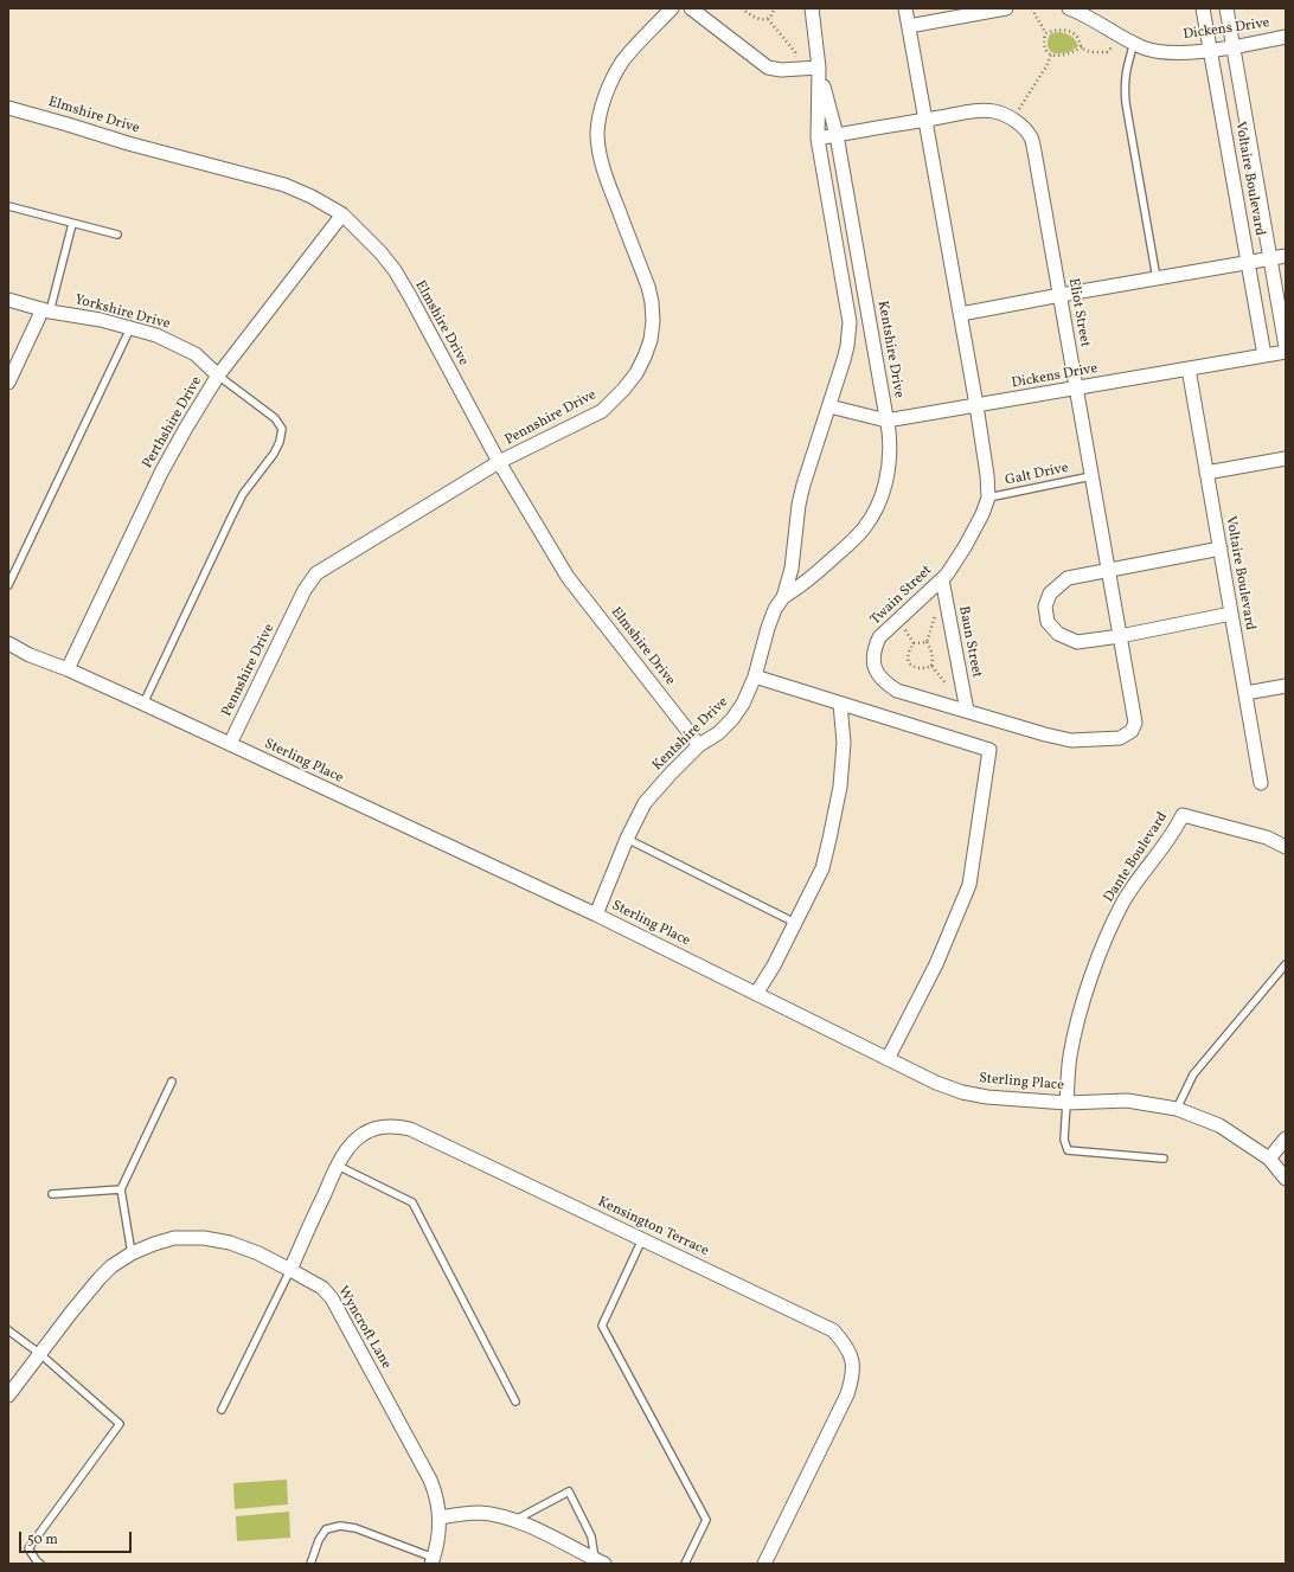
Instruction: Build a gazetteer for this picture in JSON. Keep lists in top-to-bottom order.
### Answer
{
  "streets": {
    "street": [
      "Dickens Drive",
      "Elmshire Drive",
      "Voltaire Boulevard",
      "Yorkshire Drive",
      "Eliot Street",
      "Kentshire Drive",
      "Pennshire Drive",
      "Perthshire Drive",
      "Twain Street",
      "Baun Street",
      "Sterling Place",
      "Dante Boulevard",
      "Kensington Terrace",
      "Wyncroft Lane"
    ],
    "lane": ["Galt Drive"]
  },
  "crossings": [
    ["Dickens Drive", "Voltaire Boulevard"],
    ["Dickens Drive", "Eliot Street"],
    ["Dickens Drive", "Kentshire Drive"],
    ["Dickens Drive", "Twain Street"],
    ["Elmshire Drive", "Kentshire Drive"],
    ["Elmshire Drive", "Pennshire Drive"],
    ["Elmshire Drive", "Perthshire Drive"],
    ["Yorkshire Drive", "Perthshire Drive"],
    ["Eliot Street", "Kentshire Drive"],
    ["Eliot Street", "Galt Drive"],
    ["Eliot Street", "Twain Street"],
    ["Kentshire Drive", "Sterling Place"],
    ["Pennshire Drive", "Sterling Place"],
    ["Perthshire Drive", "Sterling Place"],
    ["Galt Drive", "Twain Street"],
    ["Twain Street", "Baun Street"],
    ["Sterling Place", "Dante Boulevard"],
    ["Kensington Terrace", "Wyncroft Lane"]
  ],
  "scale_bar": "50 m"
}
